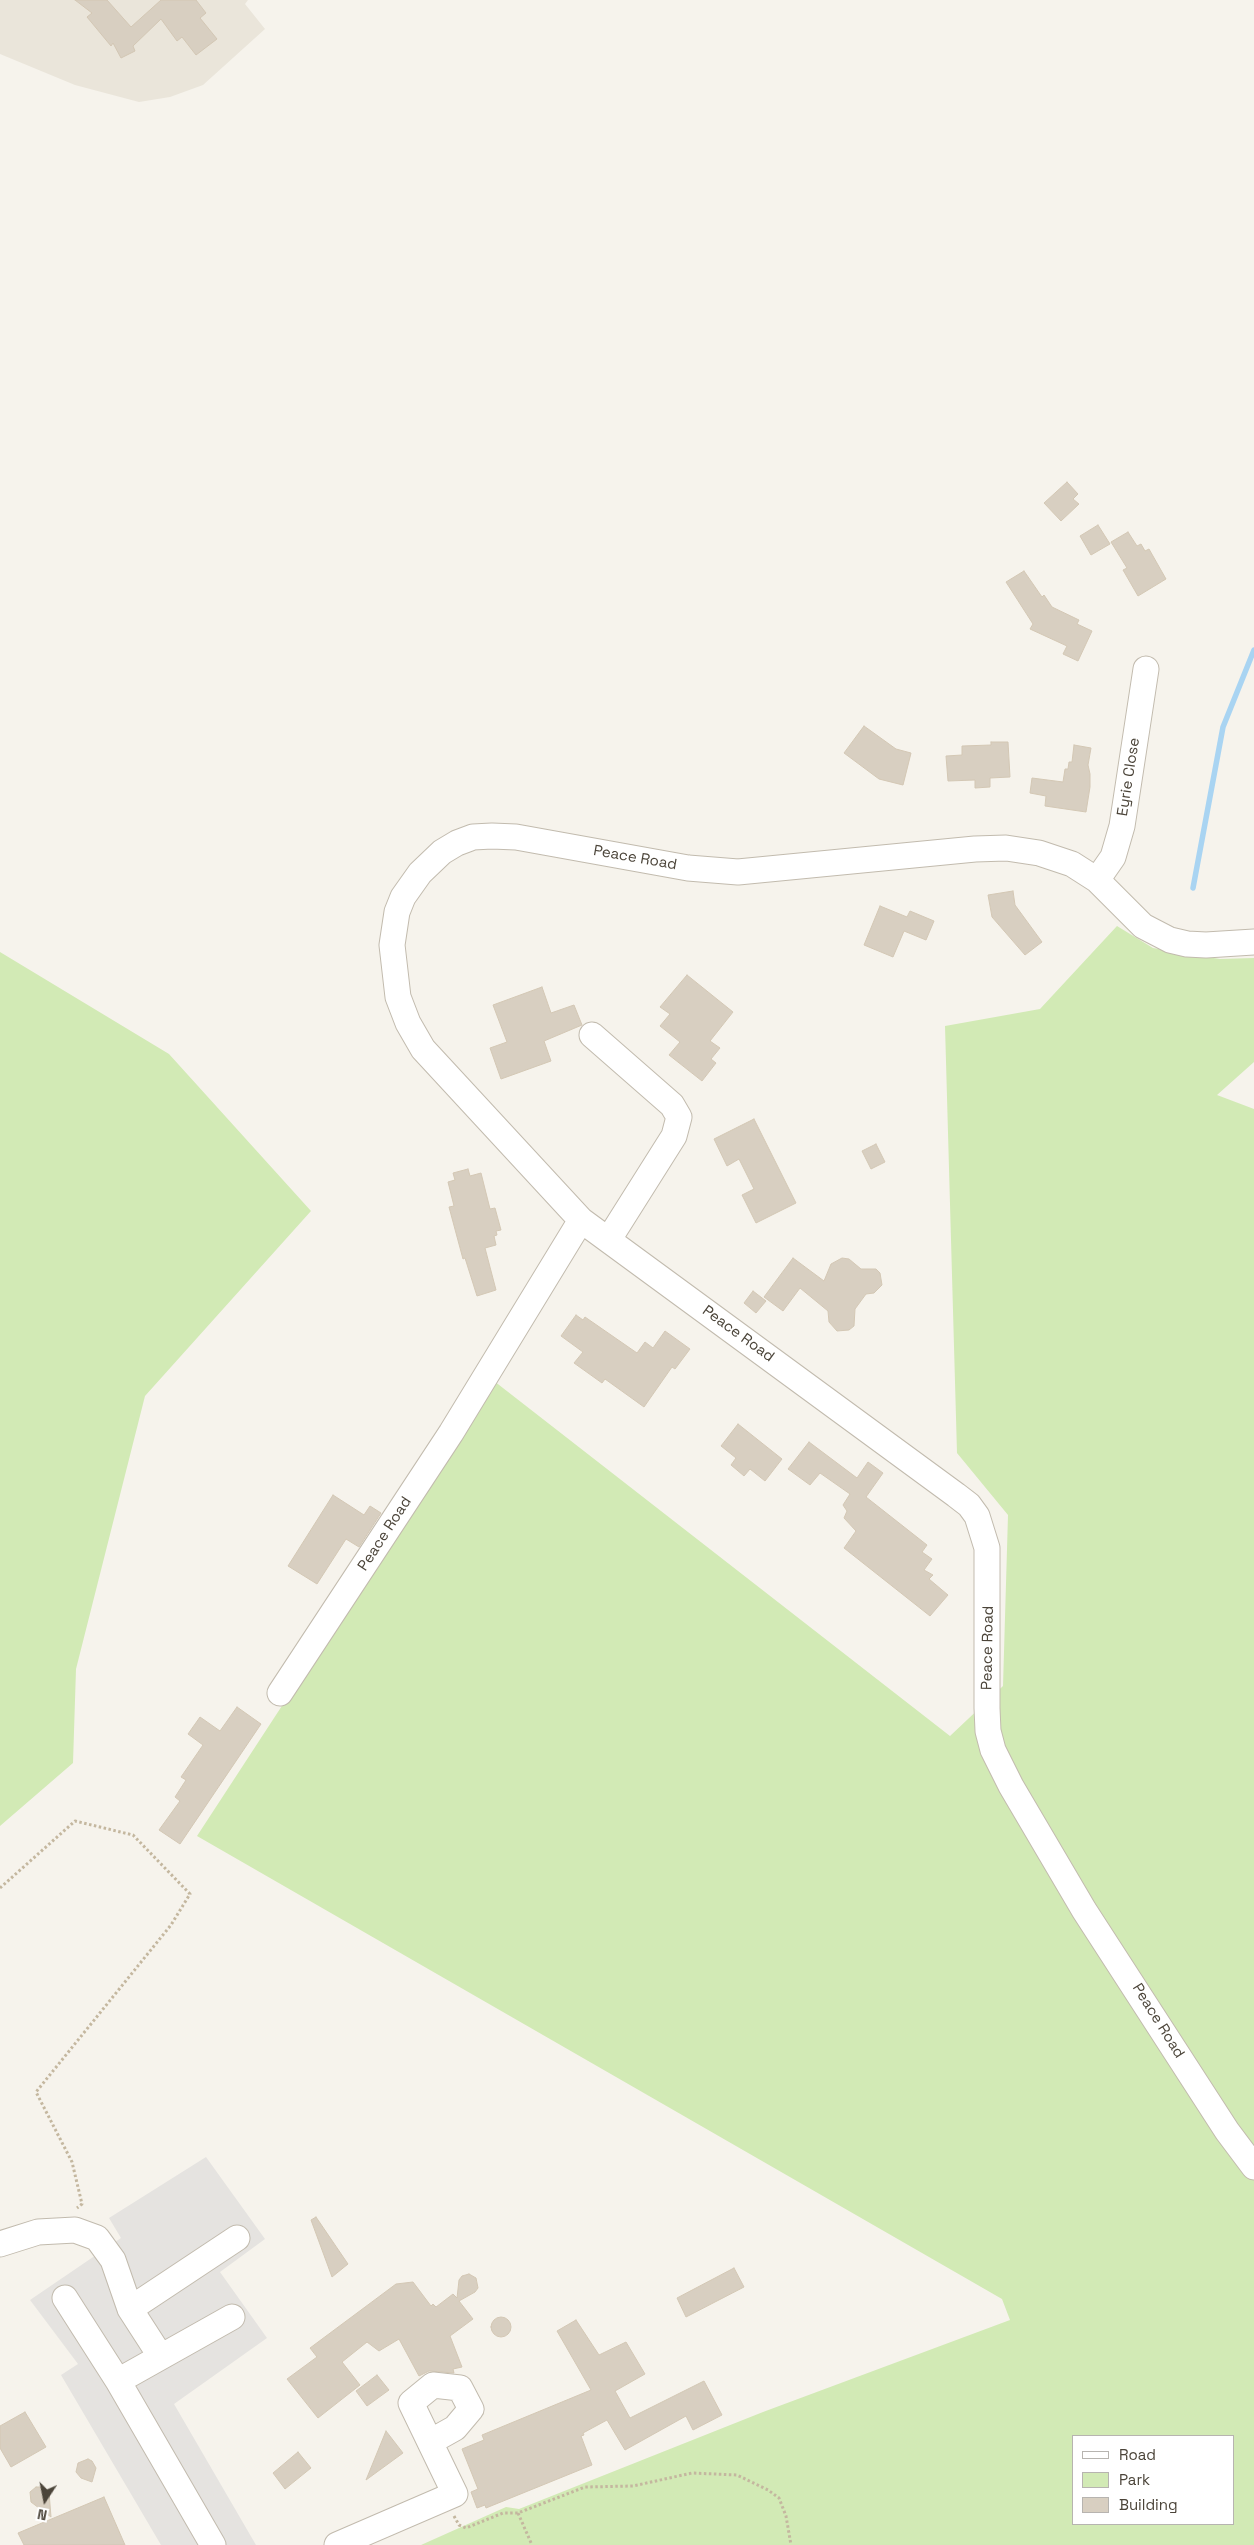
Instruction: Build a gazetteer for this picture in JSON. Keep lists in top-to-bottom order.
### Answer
{
  "streets": {
    "street": ["Eyrie Close", "Peace Road"]
  },
  "crossings": [
    ["Eyrie Close", "Peace Road"]
  ],
  "legend": ["Road", "Park", "Building"],
  "north": "bottom"
}
